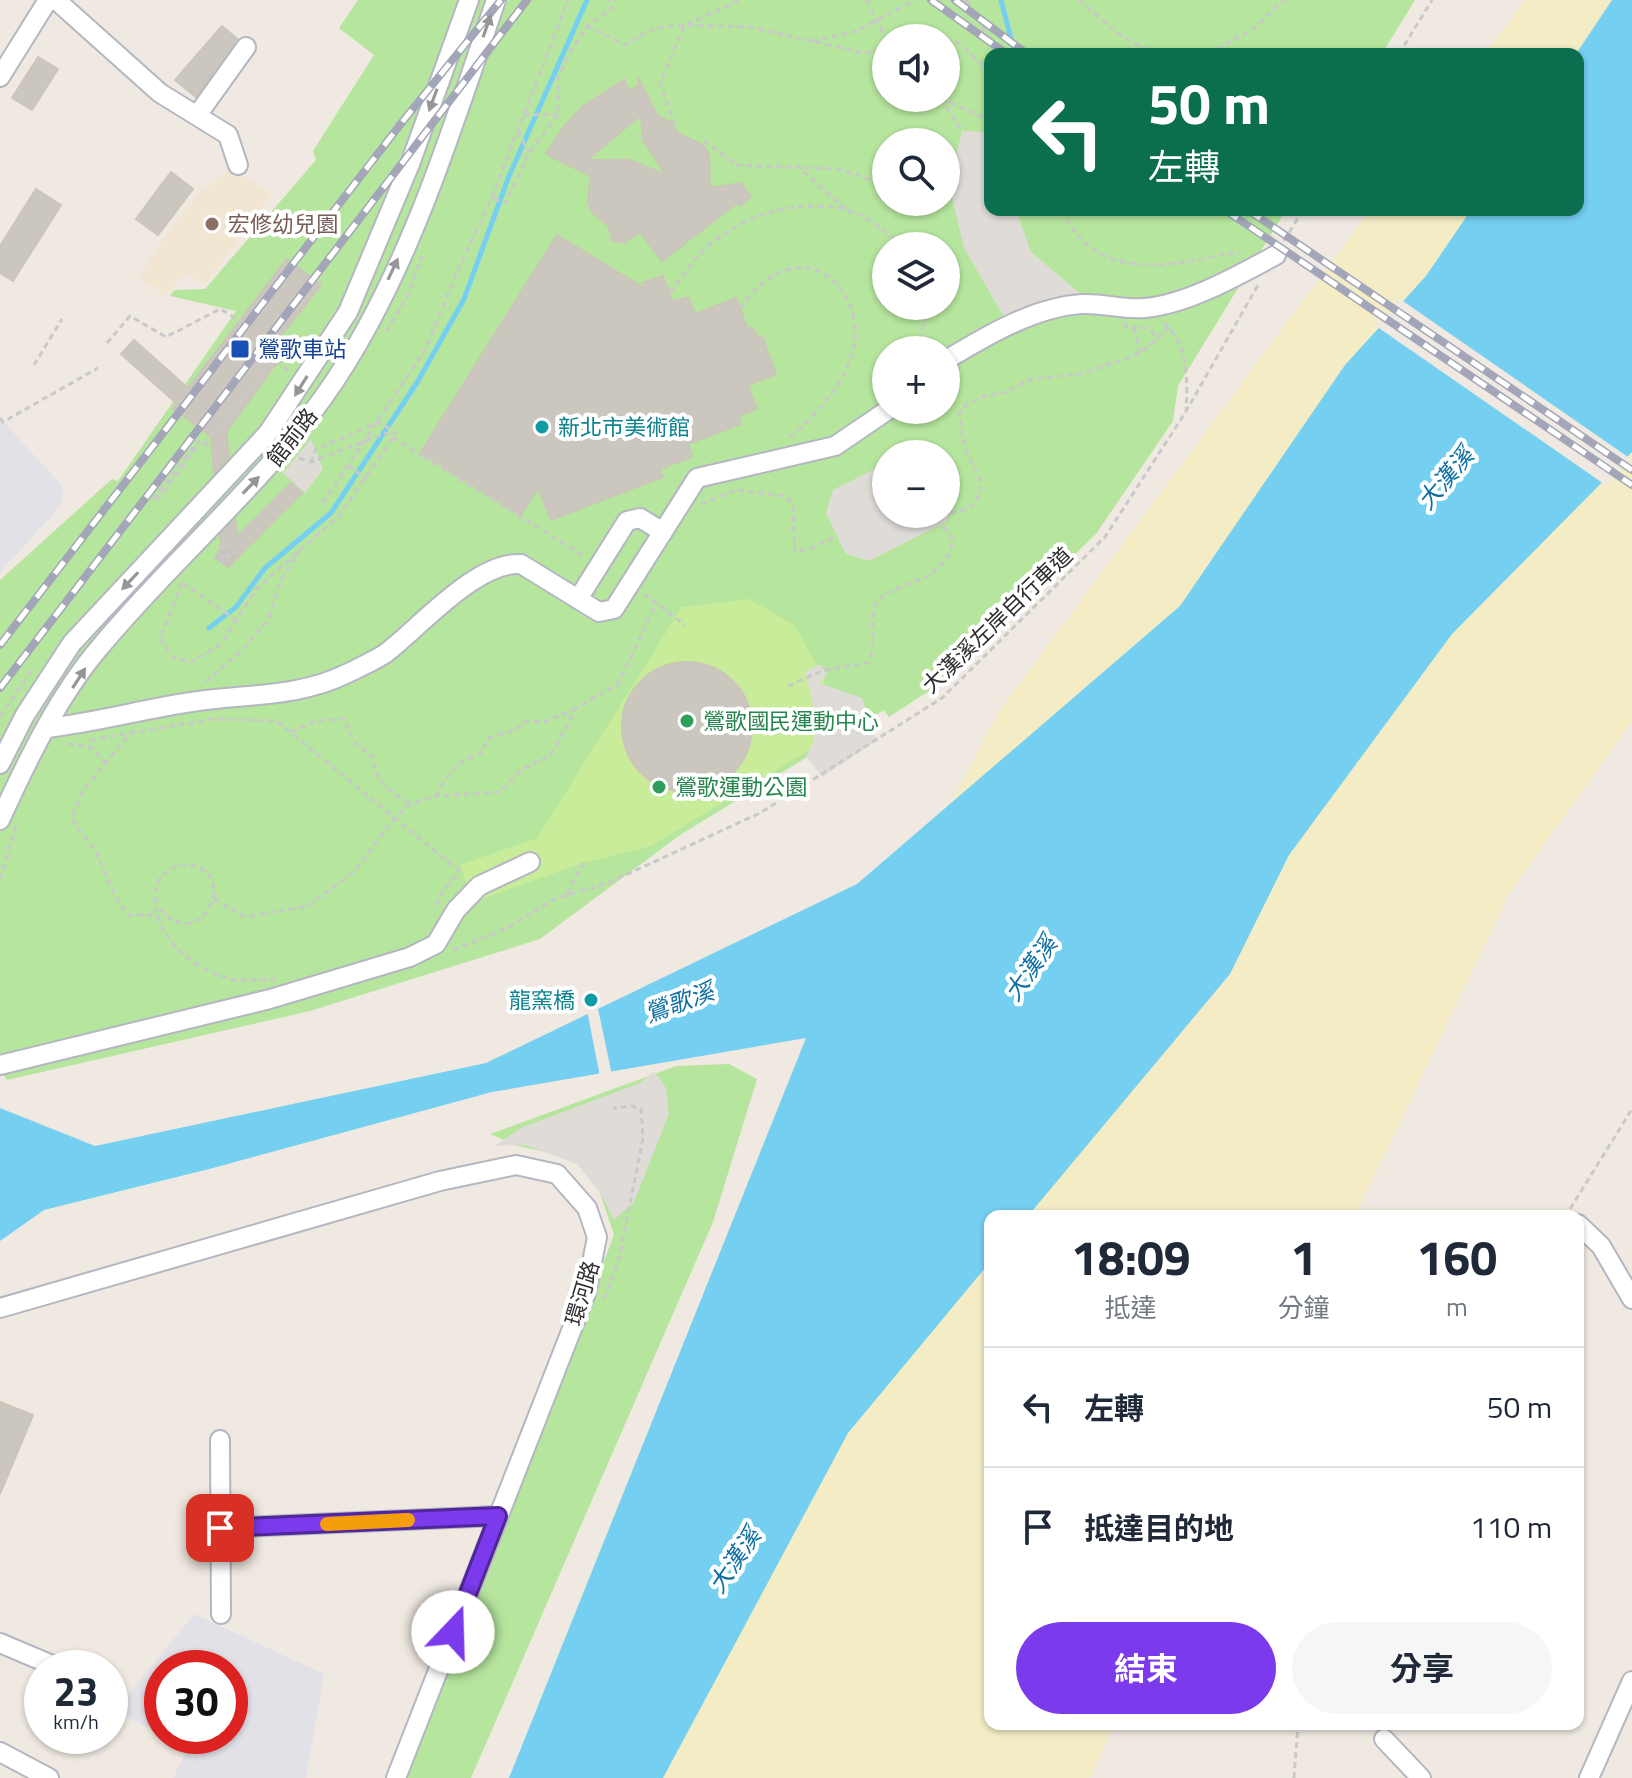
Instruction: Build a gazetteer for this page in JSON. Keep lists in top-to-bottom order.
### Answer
{
  "streets": {
    "street": ["館前路", "環河路"],
    "path": ["大漢溪左岸自行車道"]
  },
  "water": ["大漢溪", "鶯歌溪"],
  "places": {
    "other": [
      "宏修幼兒園",
      "新北市美術館",
      "鶯歌國民運動中心",
      "鶯歌運動公園",
      "龍窯橋"
    ],
    "transit": ["鶯歌車站"]
  },
  "page": {
    "map_buttons": ["+", "−"],
    "turn": ["50 m", "左轉"],
    "eta": [
      "18:09",
      "抵達",
      "1",
      "分鐘",
      "160",
      "m"
    ],
    "list": [
      {
        "name": "左轉",
        "value": "50 m"
      },
      {
        "name": "抵達目的地",
        "value": "110 m"
      }
    ],
    "buttons": ["結束", "分享"],
    "speed": "23 km/h",
    "limit": "30"
  }
}
